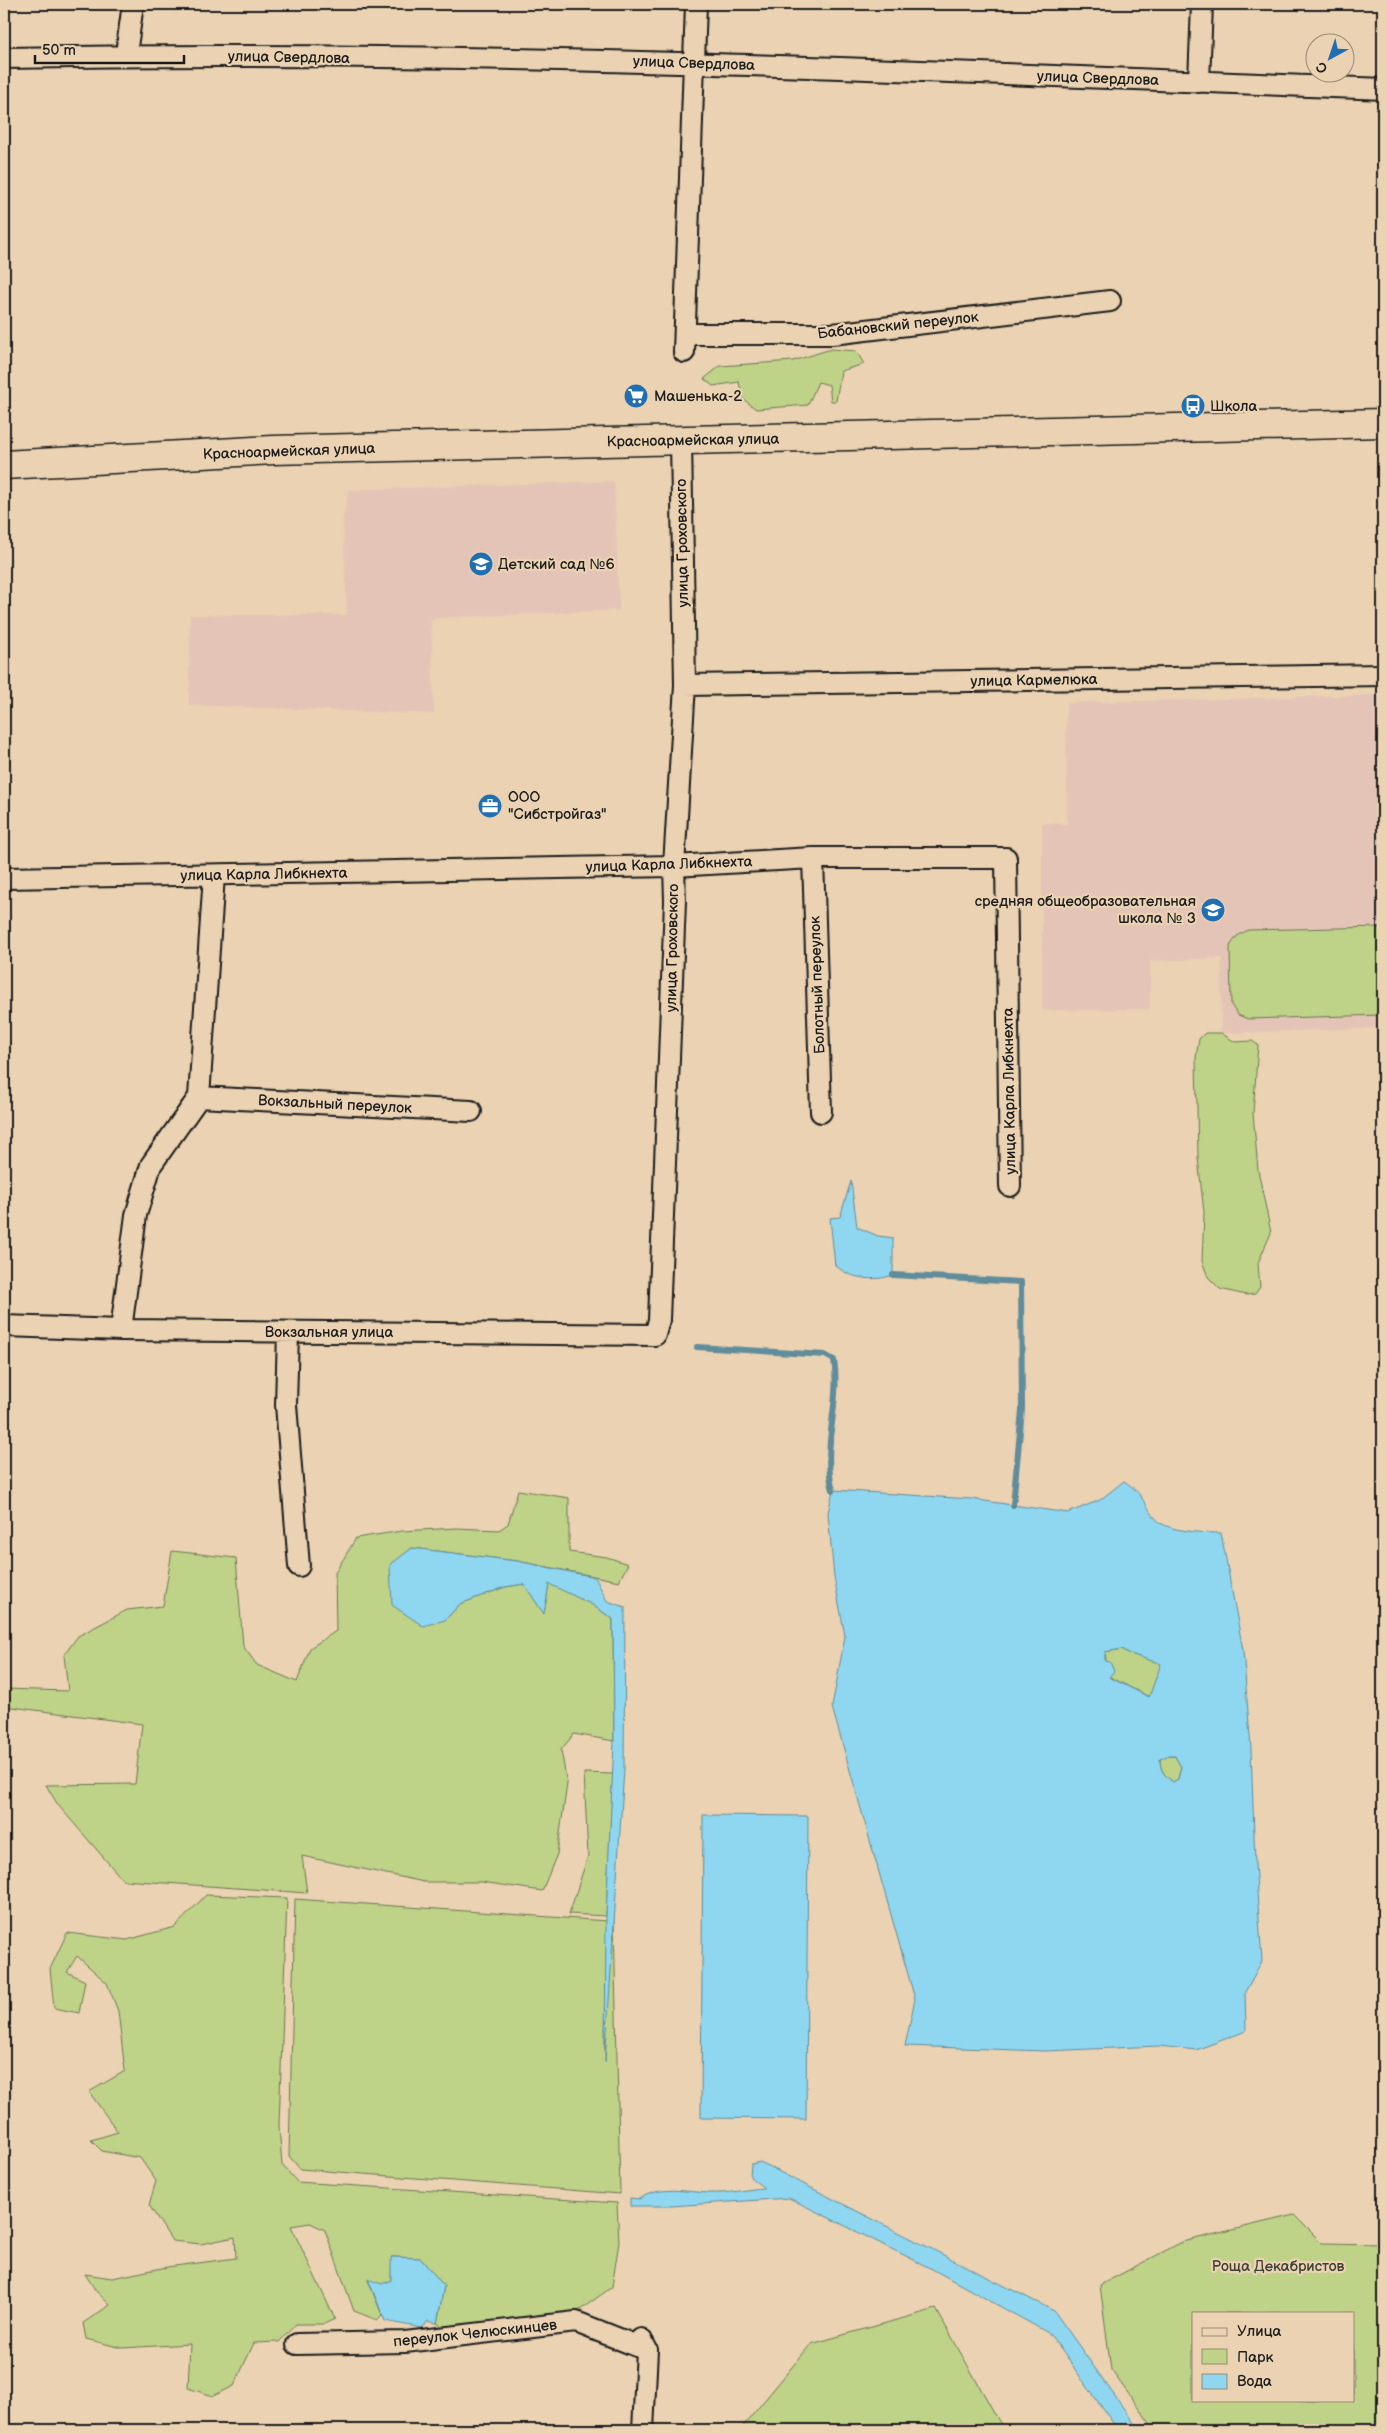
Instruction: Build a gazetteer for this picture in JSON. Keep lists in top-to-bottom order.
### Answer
{
  "streets": {
    "main road": ["Красноармейская улица"],
    "street": [
      "улица Свердлова",
      "Бабановский переулок",
      "улица Гроховского",
      "улица Кармелюка",
      "улица Карла Либкнехта",
      "Болотный переулок",
      "Вокзальный переулок",
      "Вокзальная улица",
      "переулок Челюскинцев"
    ]
  },
  "crossings": [
    ["улица Свердлова", "Бабановский переулок"],
    ["Красноармейская улица", "улица Гроховского"],
    ["улица Гроховского", "улица Кармелюка"],
    ["улица Гроховского", "улица Карла Либкнехта"],
    ["улица Гроховского", "Вокзальная улица"],
    ["улица Карла Либкнехта", "Болотный переулок"]
  ],
  "parks": ["Роща Декабристов"],
  "places": {
    "supermarket": ["Машенька-2"],
    "bus stop": ["Школа"],
    "school or university": ["Детский сад №6", "средняя общеобразовательная школа № 3"],
    "office": ["ООО \"Сибстройгаз\""]
  },
  "legend": ["Улица", "Парк", "Вода"],
  "scale_bar": "50 m",
  "north": "bottom left"
}
